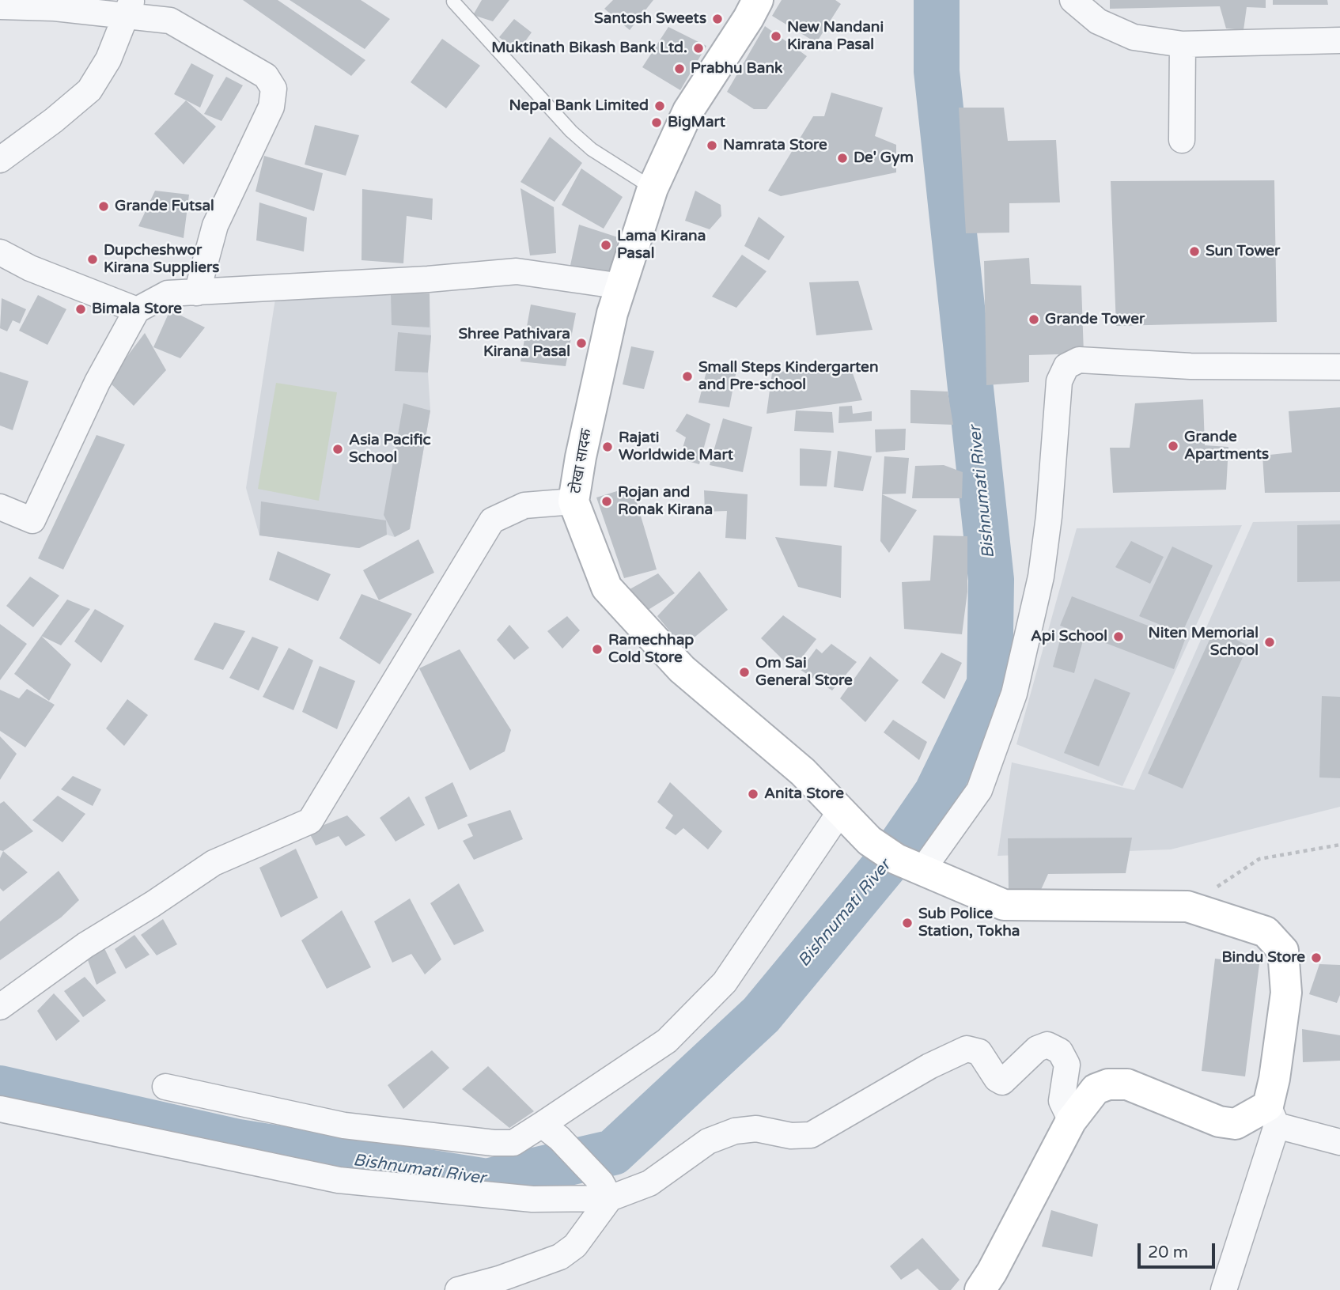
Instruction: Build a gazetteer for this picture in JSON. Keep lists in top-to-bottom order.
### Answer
{
  "streets": {
    "main road": ["टोखा सादक"]
  },
  "water": ["Bishnumati River"],
  "places": [
    "Santosh Sweets",
    "New Nandani Kirana Pasal",
    "Muktinath Bikash Bank Ltd.",
    "Prabhu Bank",
    "Nepal Bank Limited",
    "BigMart",
    "Namrata Store",
    "De' Gym",
    "Grande Futsal",
    "Lama Kirana Pasal",
    "Sun Tower",
    "Dupcheshwor Kirana Suppliers",
    "Bimala Store",
    "Grande Tower",
    "Shree Pathivara Kirana Pasal",
    "Small Steps Kindergarten and Pre-school",
    "Grande Apartments",
    "Rajati Worldwide Mart",
    "Asia Pacific School",
    "Rojan and Ronak Kirana",
    "Api School",
    "Niten Memorial School",
    "Ramechhap Cold Store",
    "Om Sai General Store",
    "Anita Store",
    "Sub Police Station, Tokha",
    "Bindu Store"
  ],
  "scale_bar": "20 m"
}
